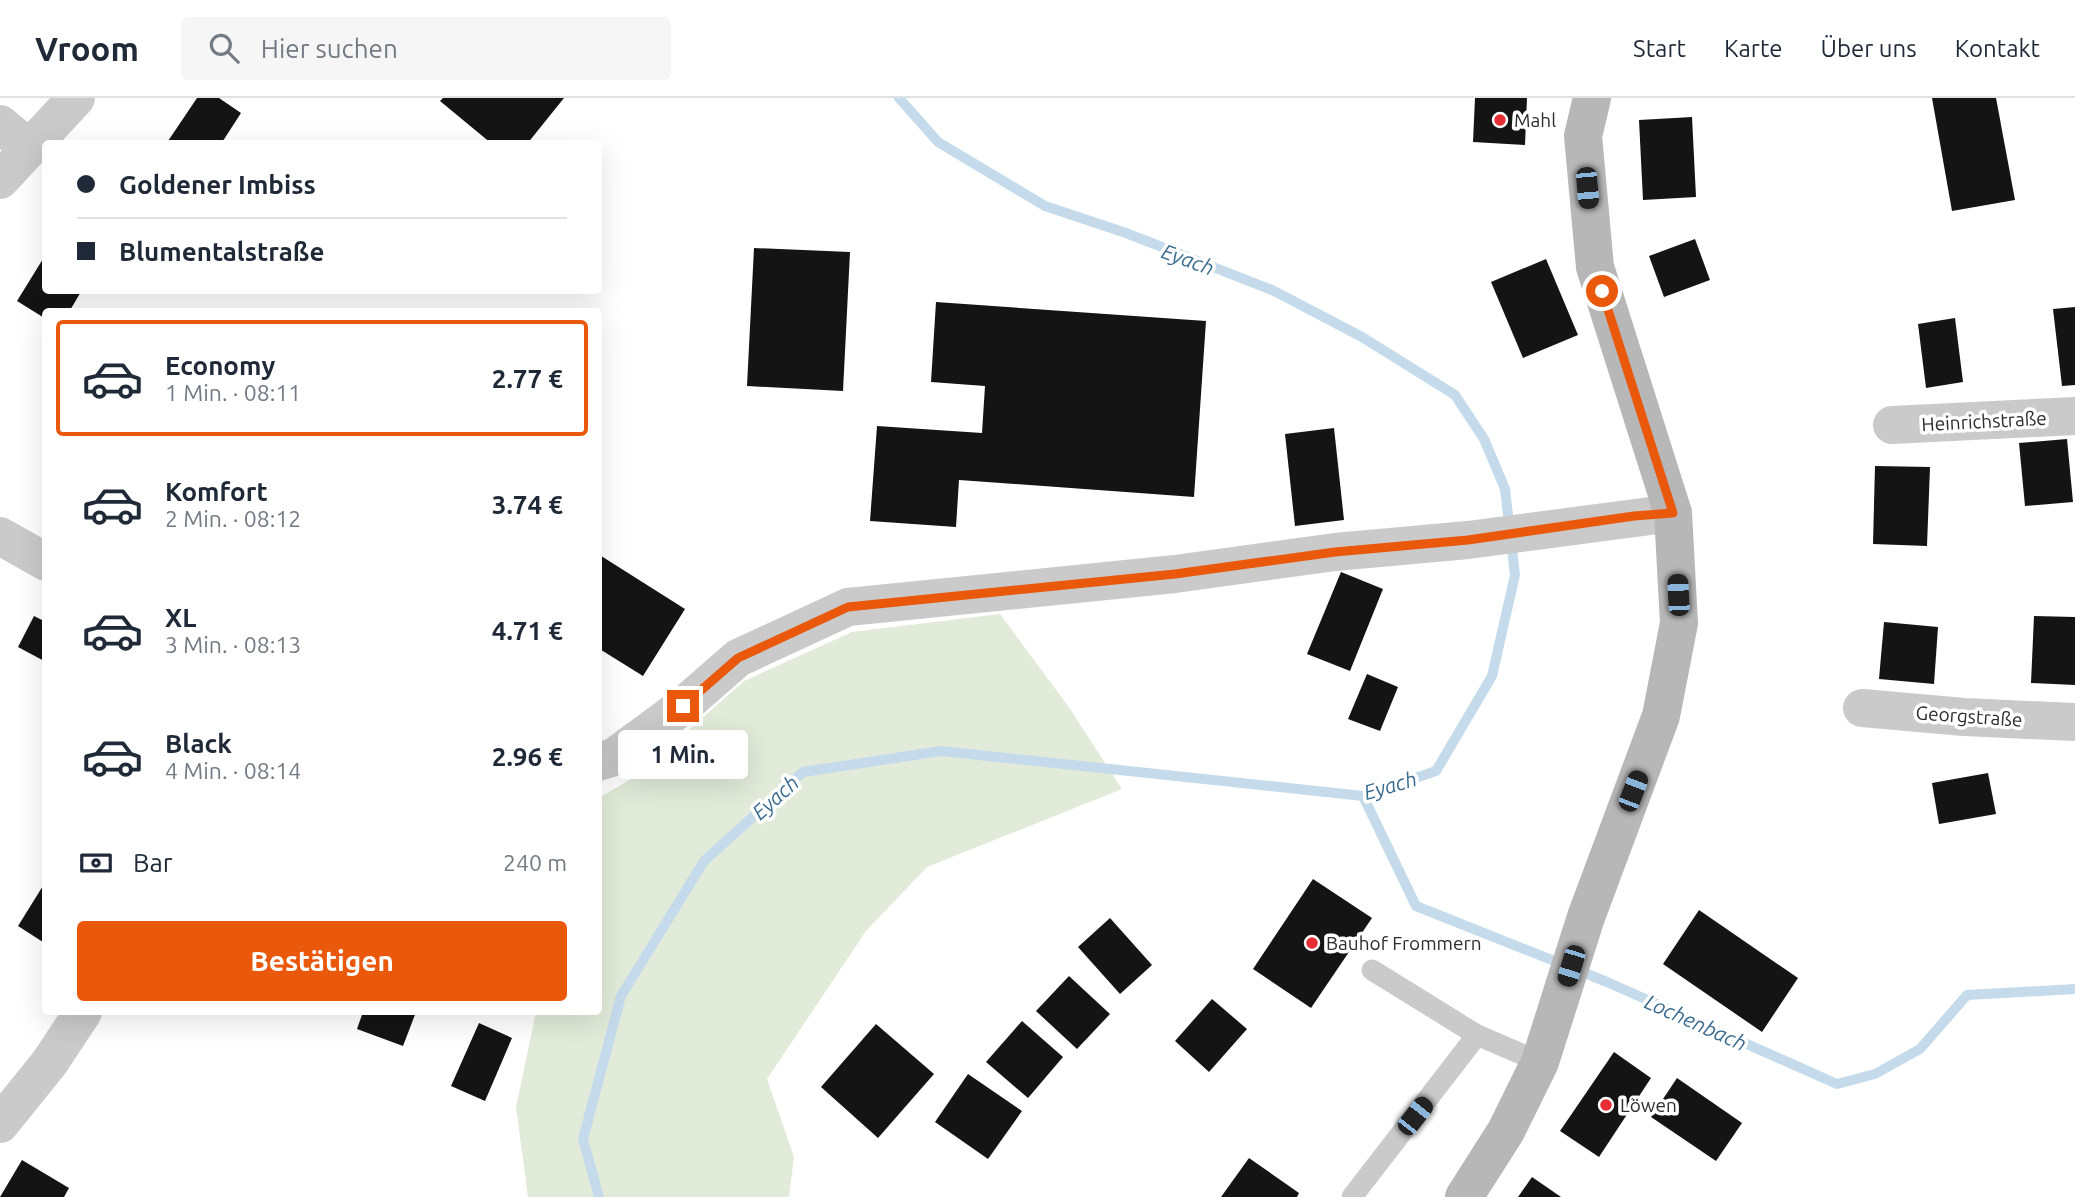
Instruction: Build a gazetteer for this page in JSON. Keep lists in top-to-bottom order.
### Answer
{
  "streets": {
    "street": ["Heinrichstraße", "Georgstraße"]
  },
  "water": ["Eyach", "Lochenbach"],
  "places": ["Mahl", "Bauhof Frommern", "Löwen"],
  "page": {
    "header": "Vroom",
    "search": "Hier suchen",
    "nav": [
      "Start",
      "Karte",
      "Über uns",
      "Kontakt"
    ],
    "banner": ["Goldener Imbiss", "Blumentalstraße"],
    "list": [
      {
        "name": "Economy",
        "note": "1 Min. · 08:11",
        "value": "2.77 €"
      },
      {
        "name": "Komfort",
        "note": "2 Min. · 08:12",
        "value": "3.74 €"
      },
      {
        "name": "XL",
        "note": "3 Min. · 08:13",
        "value": "4.71 €"
      },
      {
        "name": "Black",
        "note": "4 Min. · 08:14",
        "value": "2.96 €"
      }
    ],
    "bubble": "1 Min.",
    "pay": ["Bar", "240 m"],
    "buttons": "Bestätigen"
  }
}
